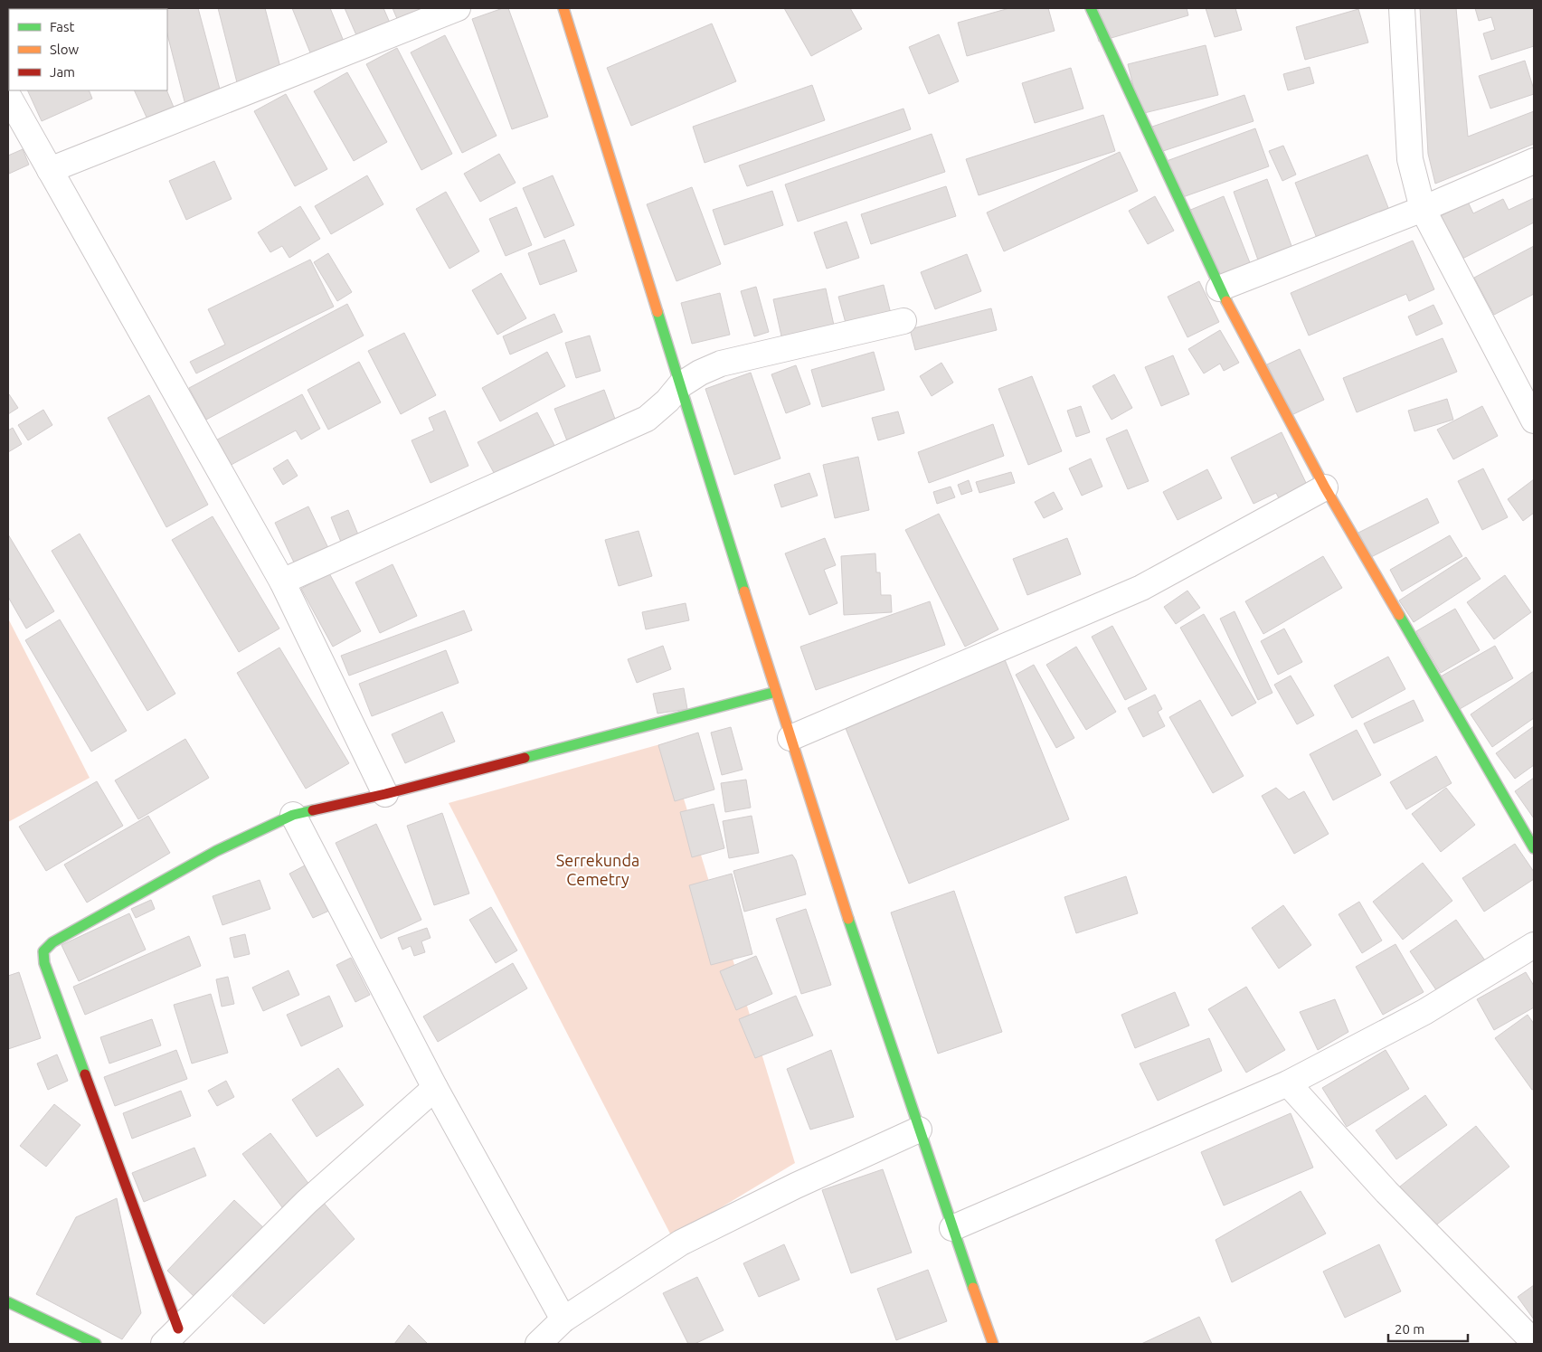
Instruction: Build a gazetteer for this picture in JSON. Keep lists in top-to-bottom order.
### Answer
{
  "parks": ["Serrekunda Cemetry"],
  "legend": ["Fast", "Slow", "Jam"],
  "scale_bar": "20 m"
}
